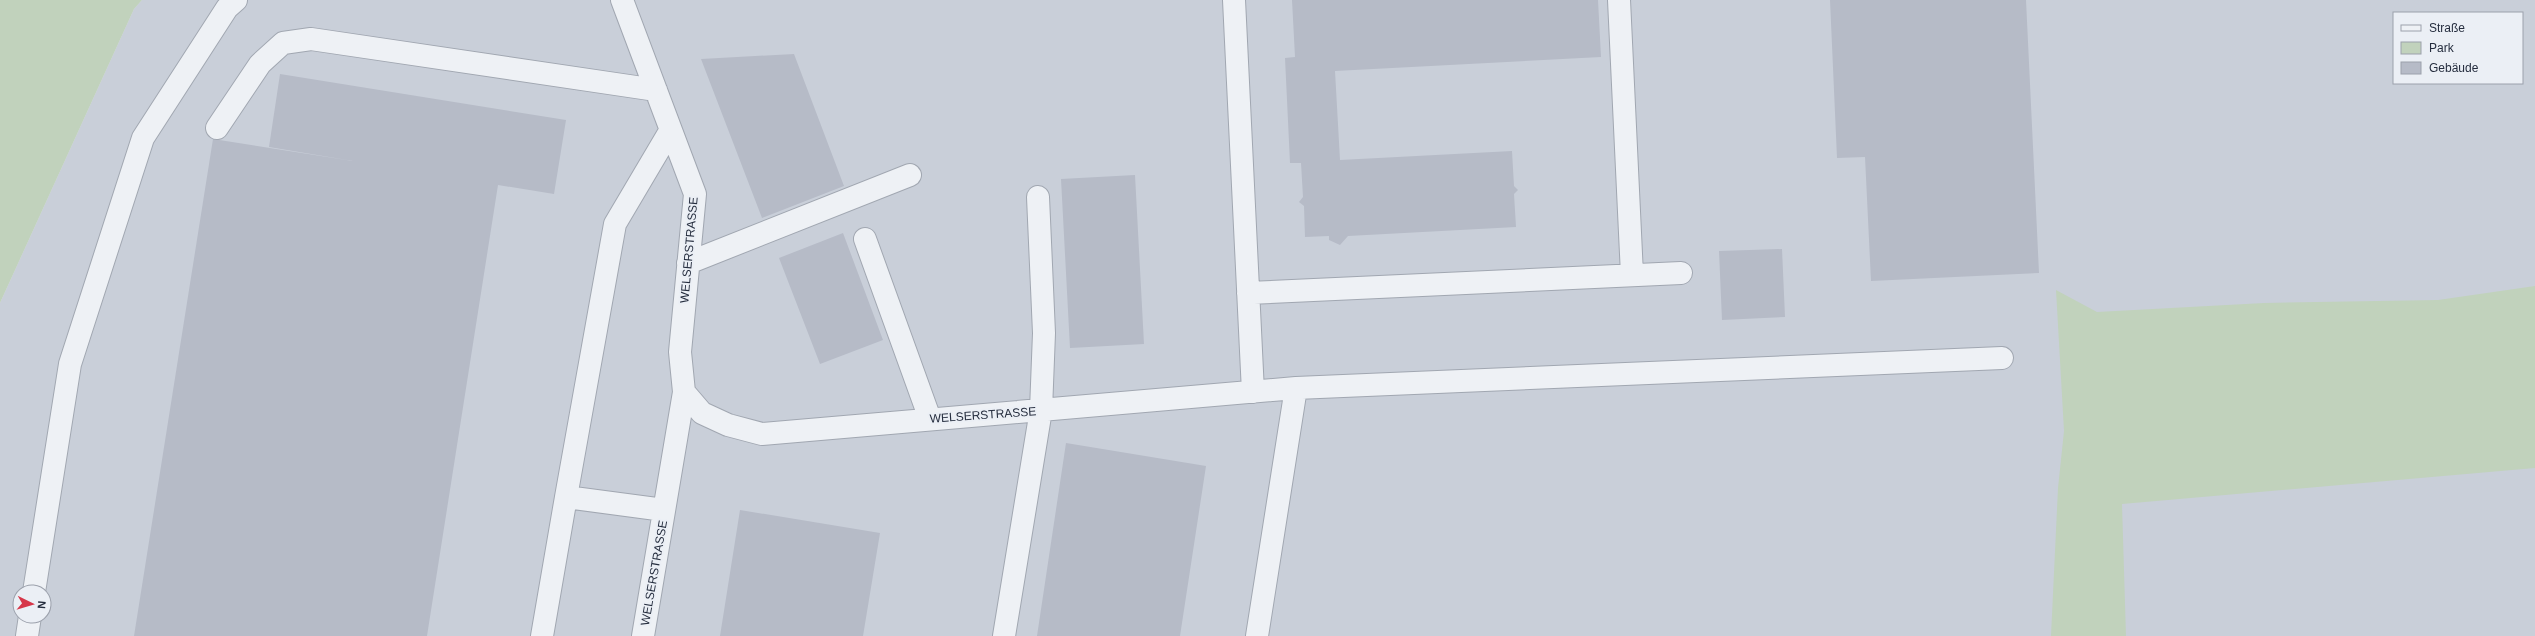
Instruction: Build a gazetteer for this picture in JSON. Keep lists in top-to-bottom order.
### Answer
{
  "streets": {
    "street": ["WELSERSTRASSE"]
  },
  "legend": ["Straße", "Park", "Gebäude"],
  "north": "right"
}
